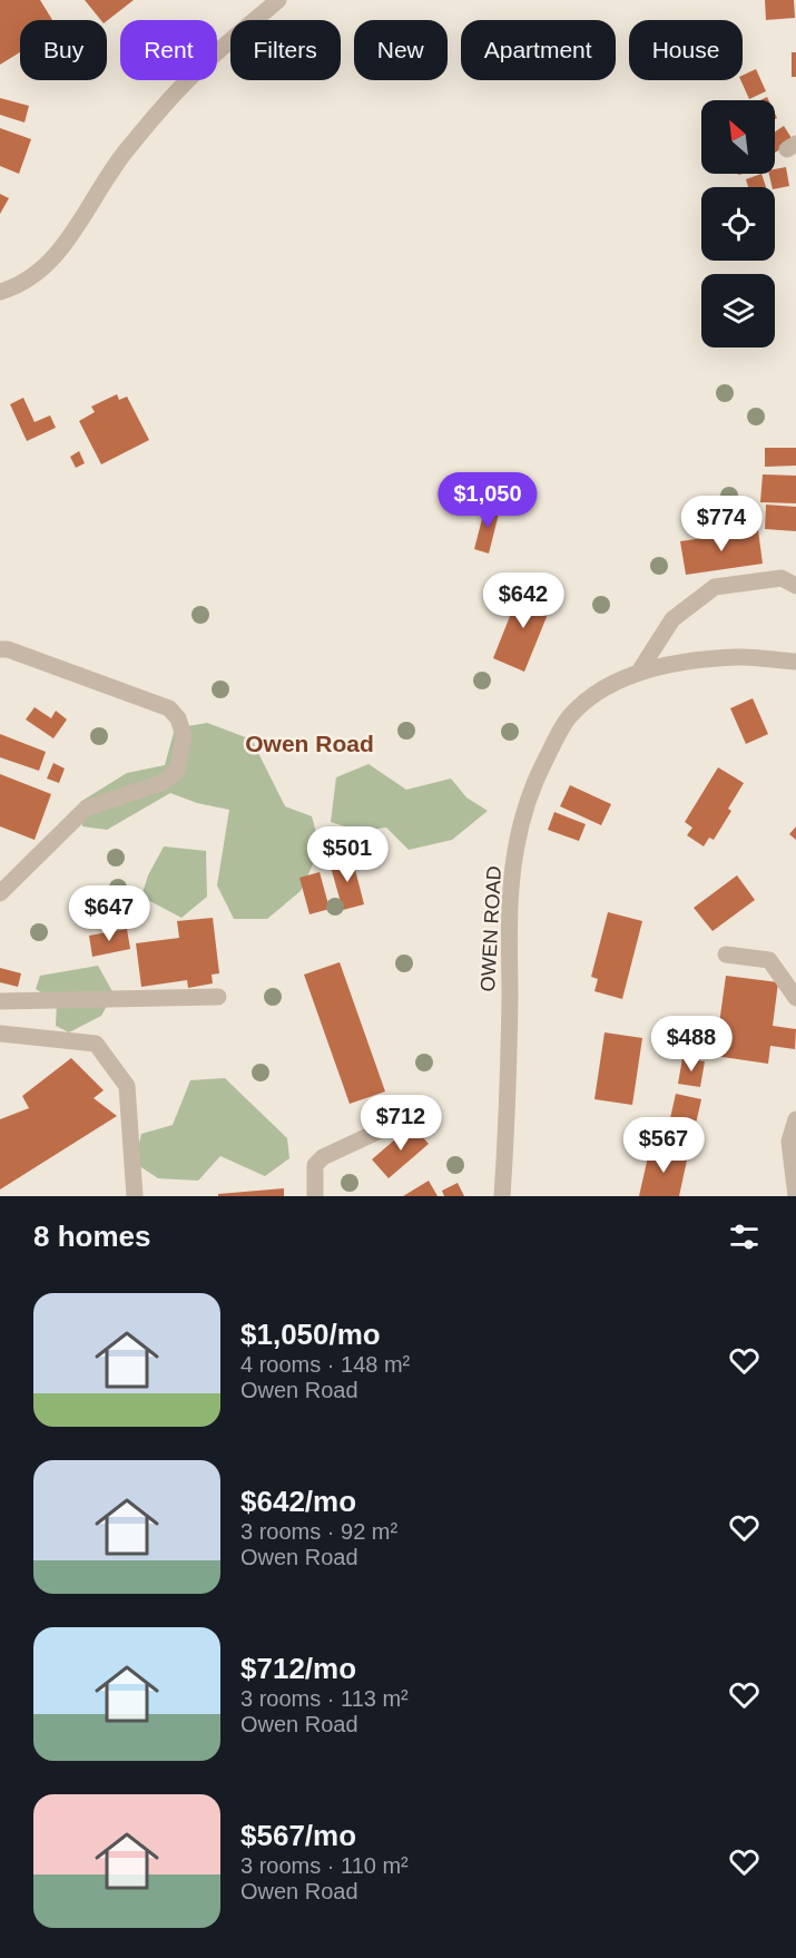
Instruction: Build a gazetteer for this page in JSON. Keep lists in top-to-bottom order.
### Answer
{
  "streets": {
    "street": ["OWEN ROAD"]
  },
  "districts": ["Owen Road"],
  "north": "top left",
  "page": {
    "chip": [
      "Buy",
      "Rent",
      "Filters",
      "New",
      "Apartment",
      "House"
    ],
    "price": [
      "$1,050",
      "$774",
      "$642",
      "$501",
      "$647",
      "$488",
      "$712",
      "$567"
    ],
    "heading": "8 homes",
    "list": [
      {
        "name": "$1,050/mo",
        "note": "4 rooms · 148 m² · Owen Road"
      },
      {
        "name": "$642/mo",
        "note": "3 rooms · 92 m² · Owen Road"
      },
      {
        "name": "$712/mo",
        "note": "3 rooms · 113 m² · Owen Road"
      },
      {
        "name": "$567/mo",
        "note": "3 rooms · 110 m² · Owen Road"
      }
    ]
  }
}
